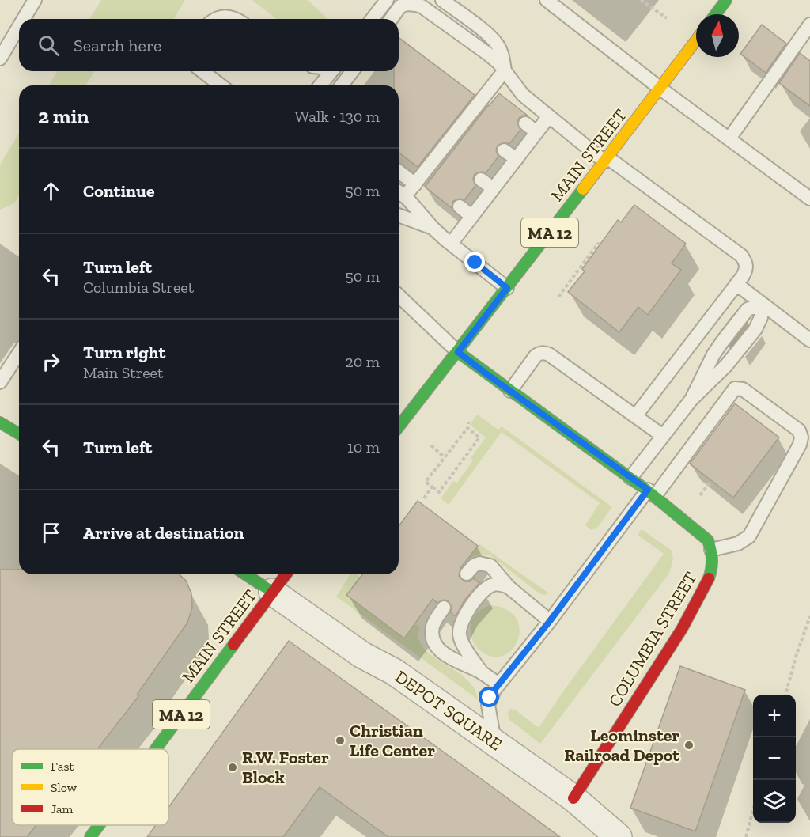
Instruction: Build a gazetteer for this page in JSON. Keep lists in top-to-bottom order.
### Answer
{
  "streets": {
    "main road": ["MAIN STREET", "MA 12", "COLUMBIA STREET"],
    "street": ["DEPOT SQUARE"]
  },
  "crossings": [
    ["MAIN STREET", "DEPOT SQUARE"],
    ["COLUMBIA STREET", "DEPOT SQUARE"]
  ],
  "places": ["Christian Life Center", "Leominster Railroad Depot", "R.W. Foster Block"],
  "legend": ["Fast", "Slow", "Jam"],
  "north": "top",
  "page": {
    "search": "Search here",
    "heading": ["2 min", "Walk · 130 m"],
    "list": [
      ["Continue", "50 m"],
      ["Turn left", "Columbia Street", "50 m"],
      ["Turn right", "Main Street", "20 m"],
      ["Turn left", "10 m"],
      "Arrive at destination"
    ],
    "map_buttons": ["+", "−"]
  }
}
